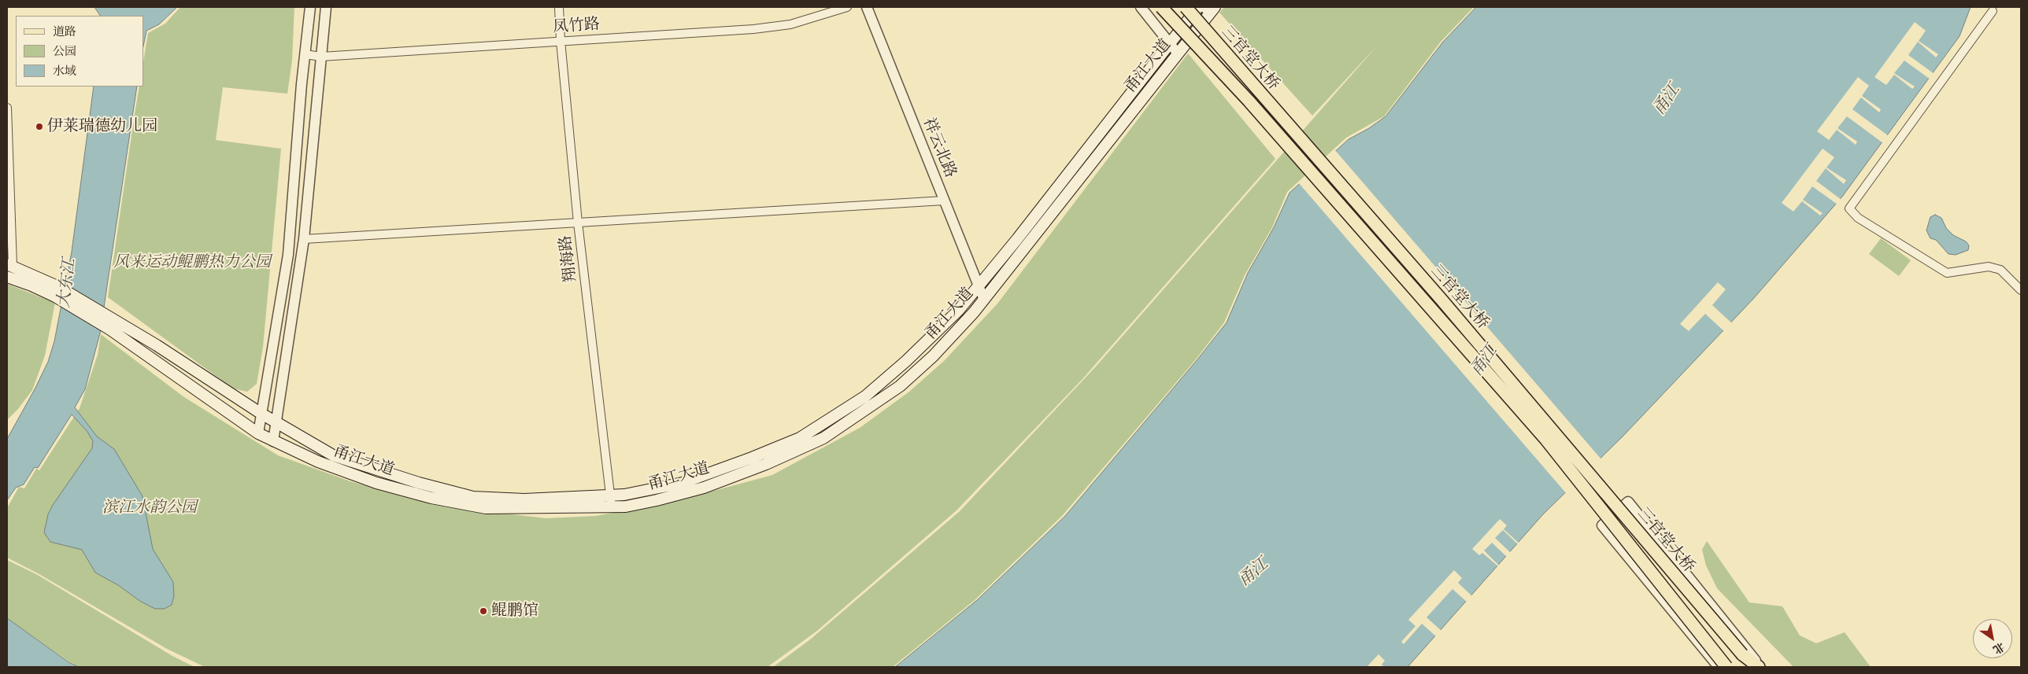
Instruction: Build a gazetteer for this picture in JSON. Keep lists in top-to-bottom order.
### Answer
{
  "streets": {
    "main road": ["三官堂大桥", "甬江大道"],
    "street": ["凤竹路", "祥云北路", "翔海路"]
  },
  "crossings": [
    ["凤竹路", "翔海路"],
    ["甬江大道", "祥云北路"],
    ["甬江大道", "翔海路"]
  ],
  "water": ["甬江", "大东江"],
  "parks": ["风来运动鲲鹏热力公园", "滨江水韵公园"],
  "places": ["伊莱瑞德幼儿园", "鲲鹏馆"],
  "legend": ["道路", "公园", "水域"],
  "north": "bottom right"
}
